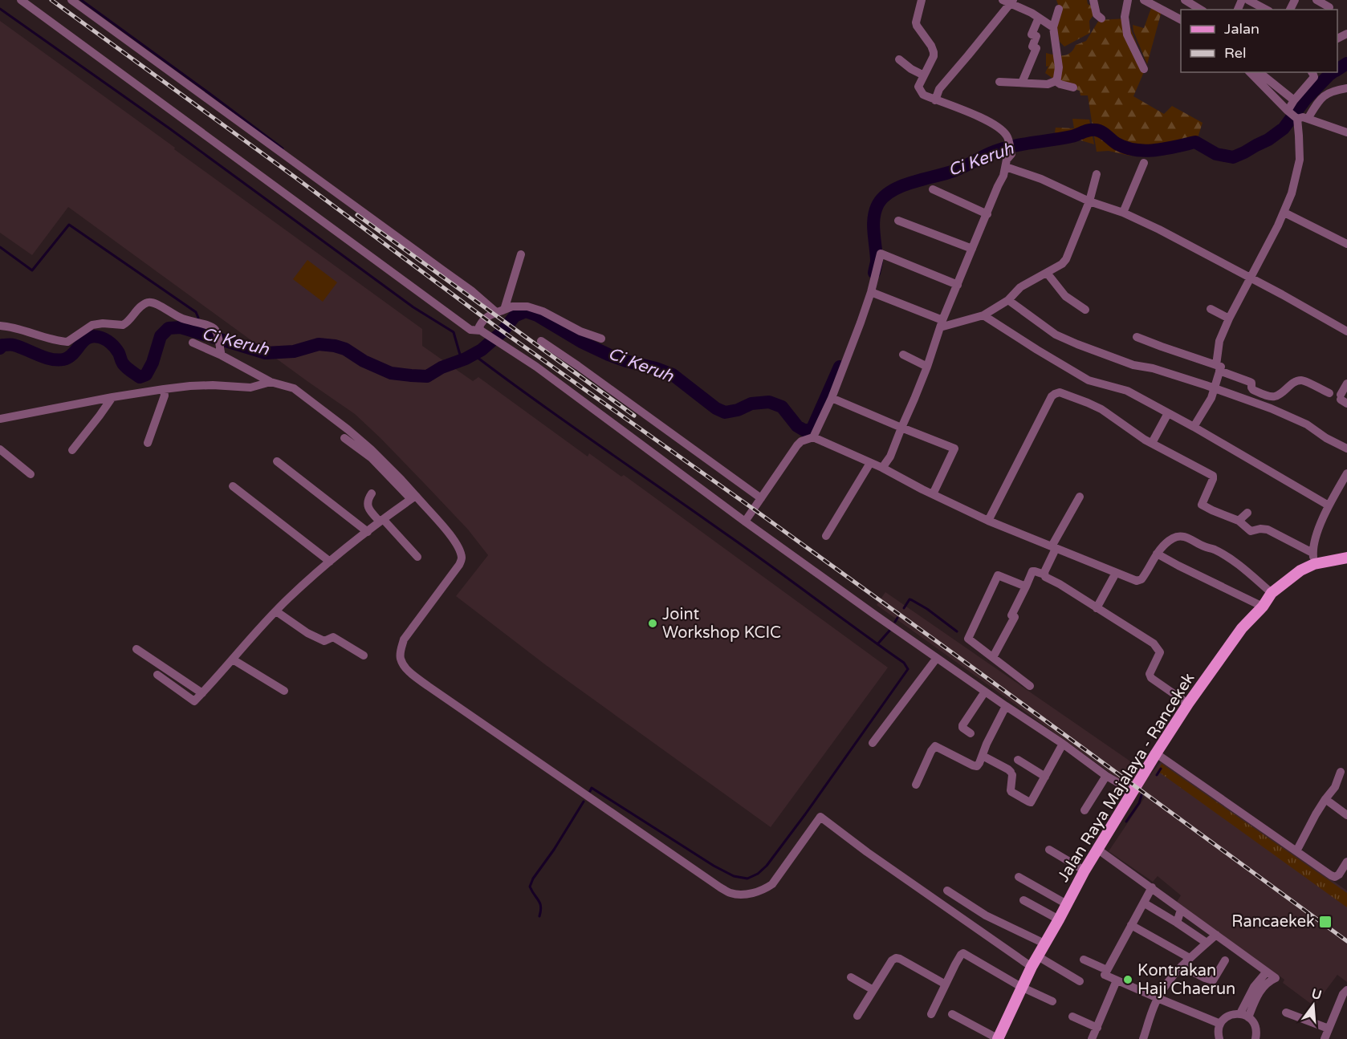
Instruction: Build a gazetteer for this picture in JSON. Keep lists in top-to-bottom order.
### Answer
{
  "streets": {
    "main road": ["Jalan Raya Majalaya - Rancekek"]
  },
  "water": ["Ci Keruh"],
  "places": {
    "other": ["Joint Workshop KCIC", "Kontrakan Haji Chaerun"],
    "transit": ["Rancaekek"]
  },
  "legend": ["Jalan", "Rel"],
  "north": "top"
}
